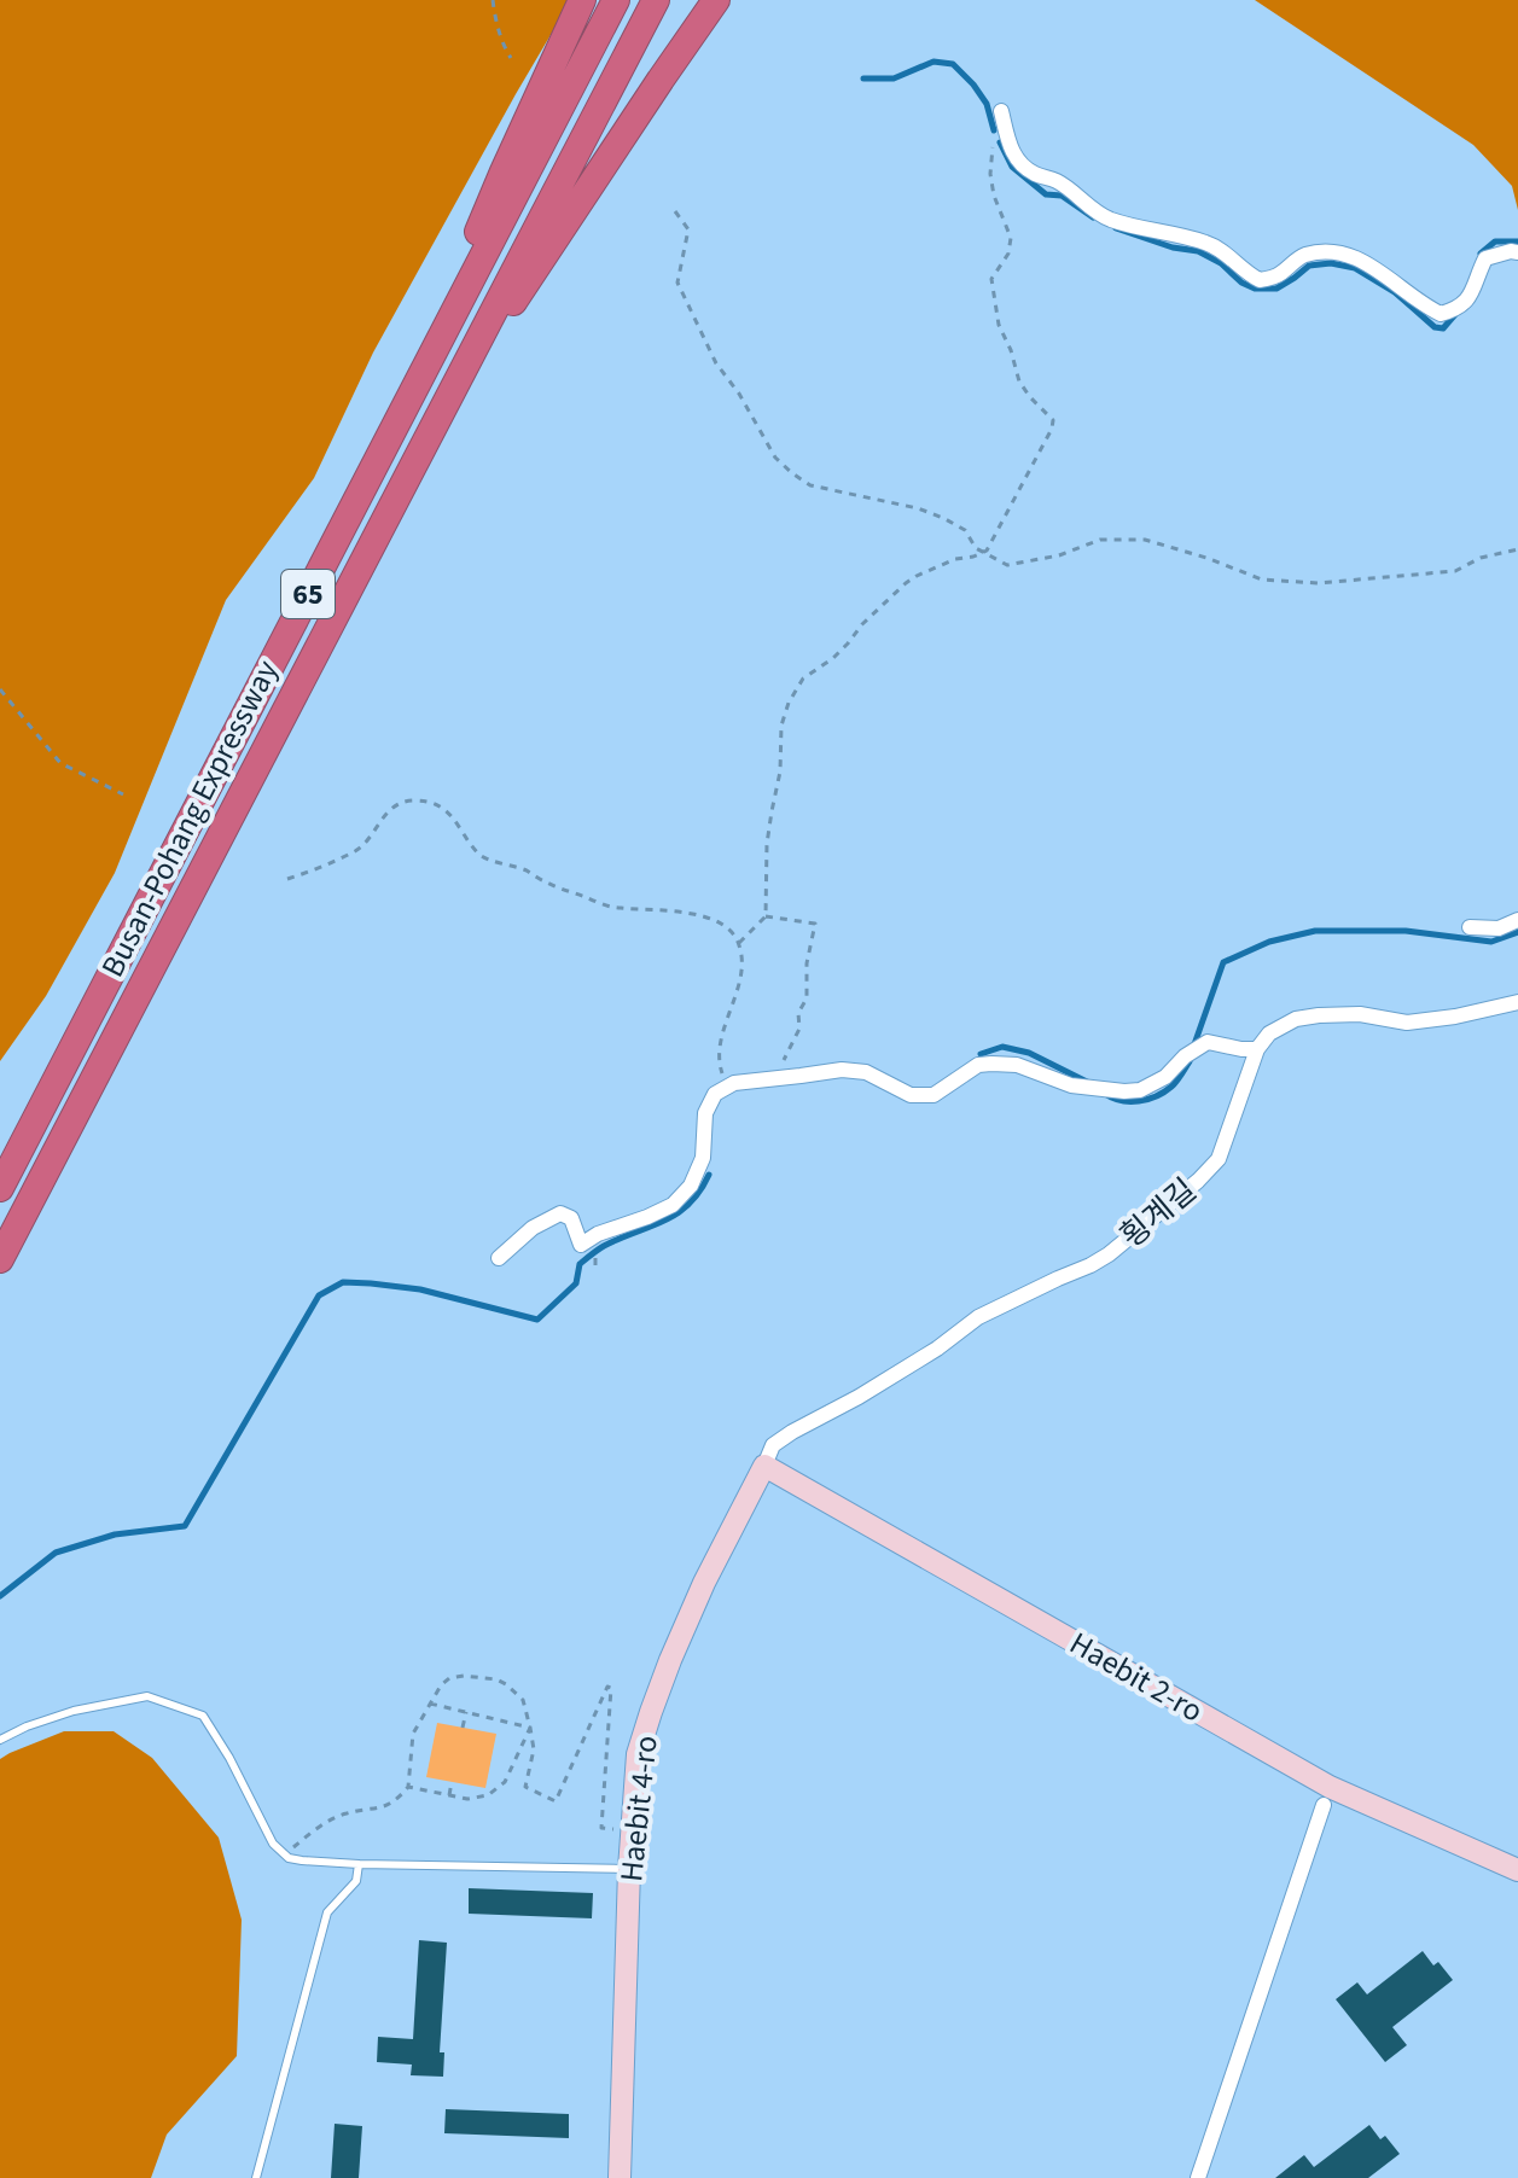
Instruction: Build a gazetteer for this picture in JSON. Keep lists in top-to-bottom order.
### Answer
{
  "streets": {
    "highway": ["65", "Busan-Pohang Expressway"],
    "street": ["횡계길", "Haebit 2-ro", "Haebit 4-ro"]
  },
  "crossings": [
    ["횡계길", "Haebit 2-ro"],
    ["횡계길", "Haebit 4-ro"],
    ["Haebit 2-ro", "Haebit 4-ro"]
  ]
}
